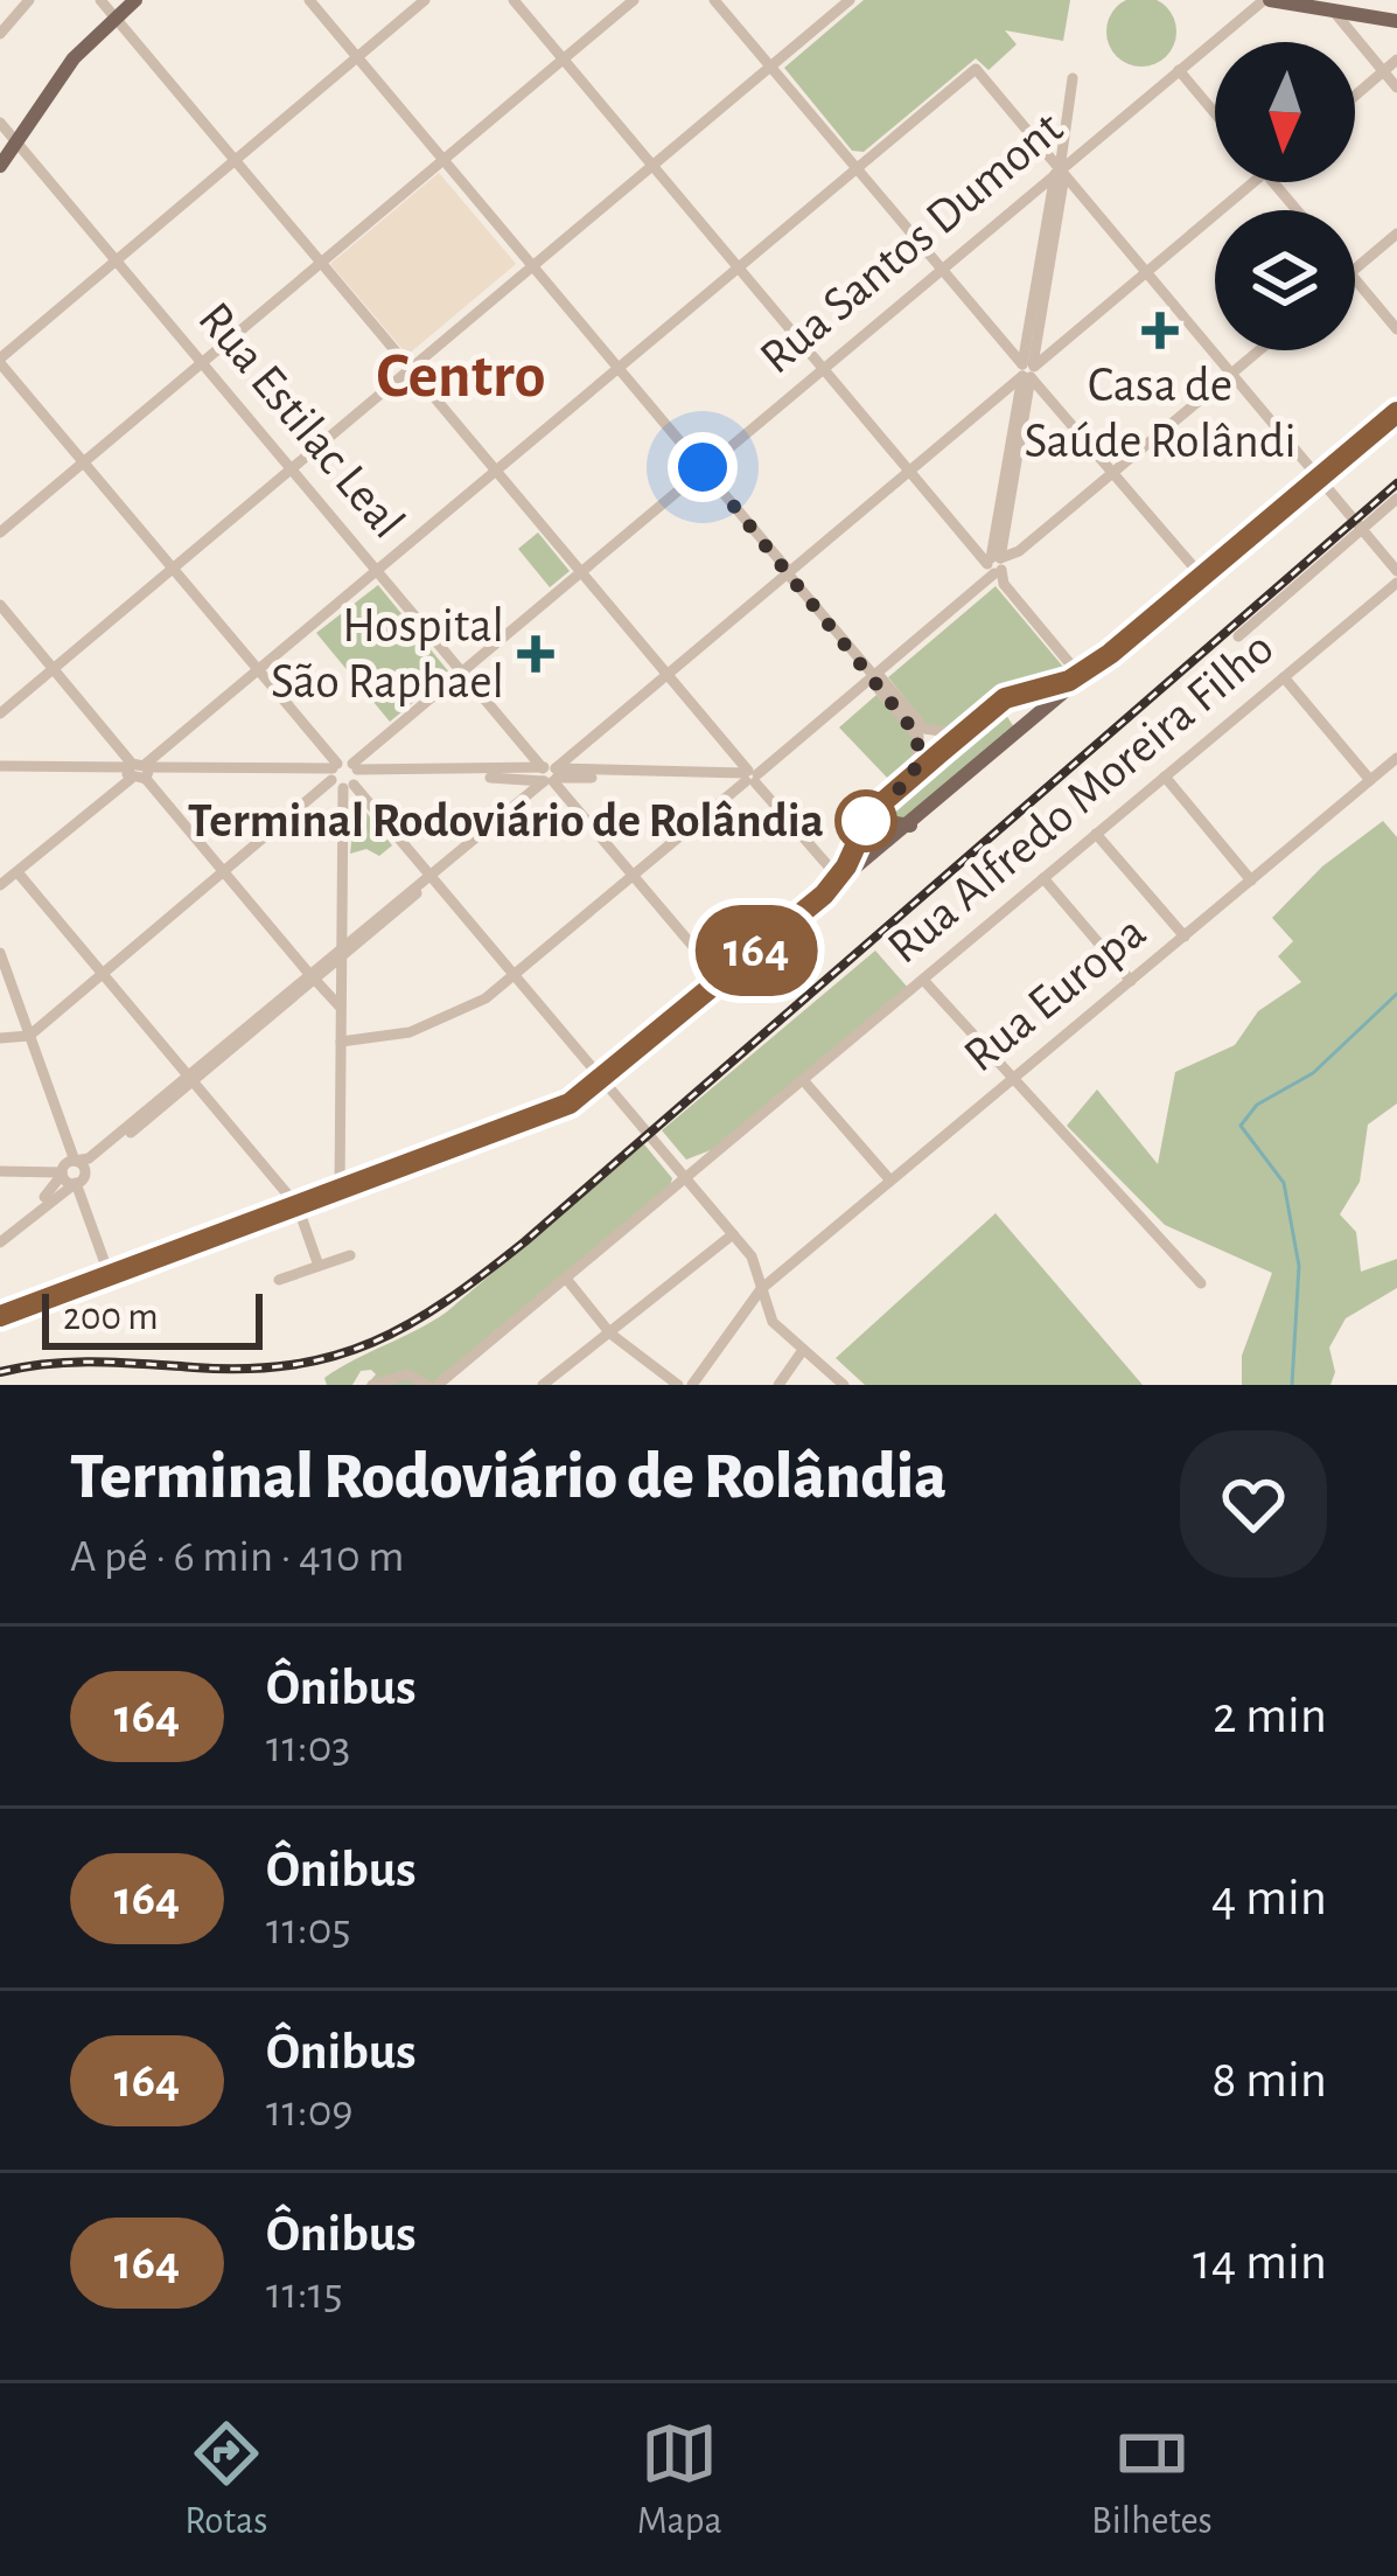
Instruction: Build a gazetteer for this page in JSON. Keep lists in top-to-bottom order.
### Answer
{
  "streets": {
    "street": [
      "Rua Santos Dumont",
      "Rua Estilac Leal",
      "Rua Alfredo Moreira Filho",
      "Rua Europa"
    ]
  },
  "crossings": [
    ["Rua Santos Dumont", "Rua Estilac Leal"]
  ],
  "districts": ["Centro"],
  "places": {
    "health": ["Casa de Saúde Rolândi", "Hospital São Raphael"],
    "other": ["Terminal Rodoviário de Rolândia"]
  },
  "lines": ["bus line 164"],
  "scale_bar": "200 m",
  "north": "bottom",
  "page": {
    "on_map": "164",
    "scale": "200 m",
    "heading": ["Terminal Rodoviário de Rolândia", "A pé · 6 min · 410 m"],
    "list": [
      {
        "mark": "164",
        "name": "Ônibus",
        "note": "11:03",
        "value": "2 min"
      },
      {
        "mark": "164",
        "name": "Ônibus",
        "note": "11:05",
        "value": "4 min"
      },
      {
        "mark": "164",
        "name": "Ônibus",
        "note": "11:09",
        "value": "8 min"
      },
      {
        "mark": "164",
        "name": "Ônibus",
        "note": "11:15",
        "value": "14 min"
      }
    ],
    "tabs": ["Rotas", "Mapa", "Bilhetes"]
  }
}
